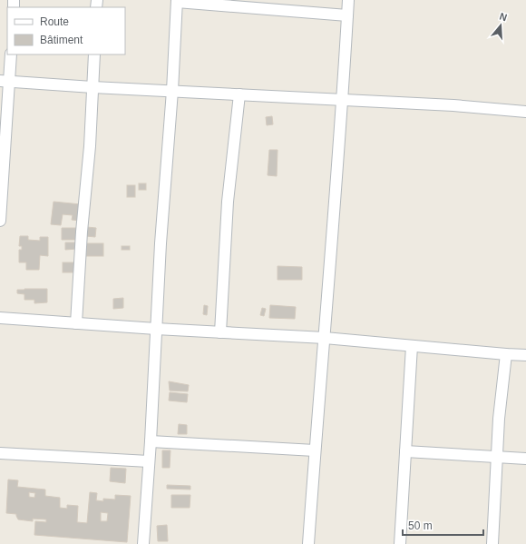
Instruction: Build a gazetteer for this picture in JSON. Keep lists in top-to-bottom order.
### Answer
{
  "legend": ["Route", "Bâtiment"],
  "scale_bar": "50 m",
  "north": "top"
}
